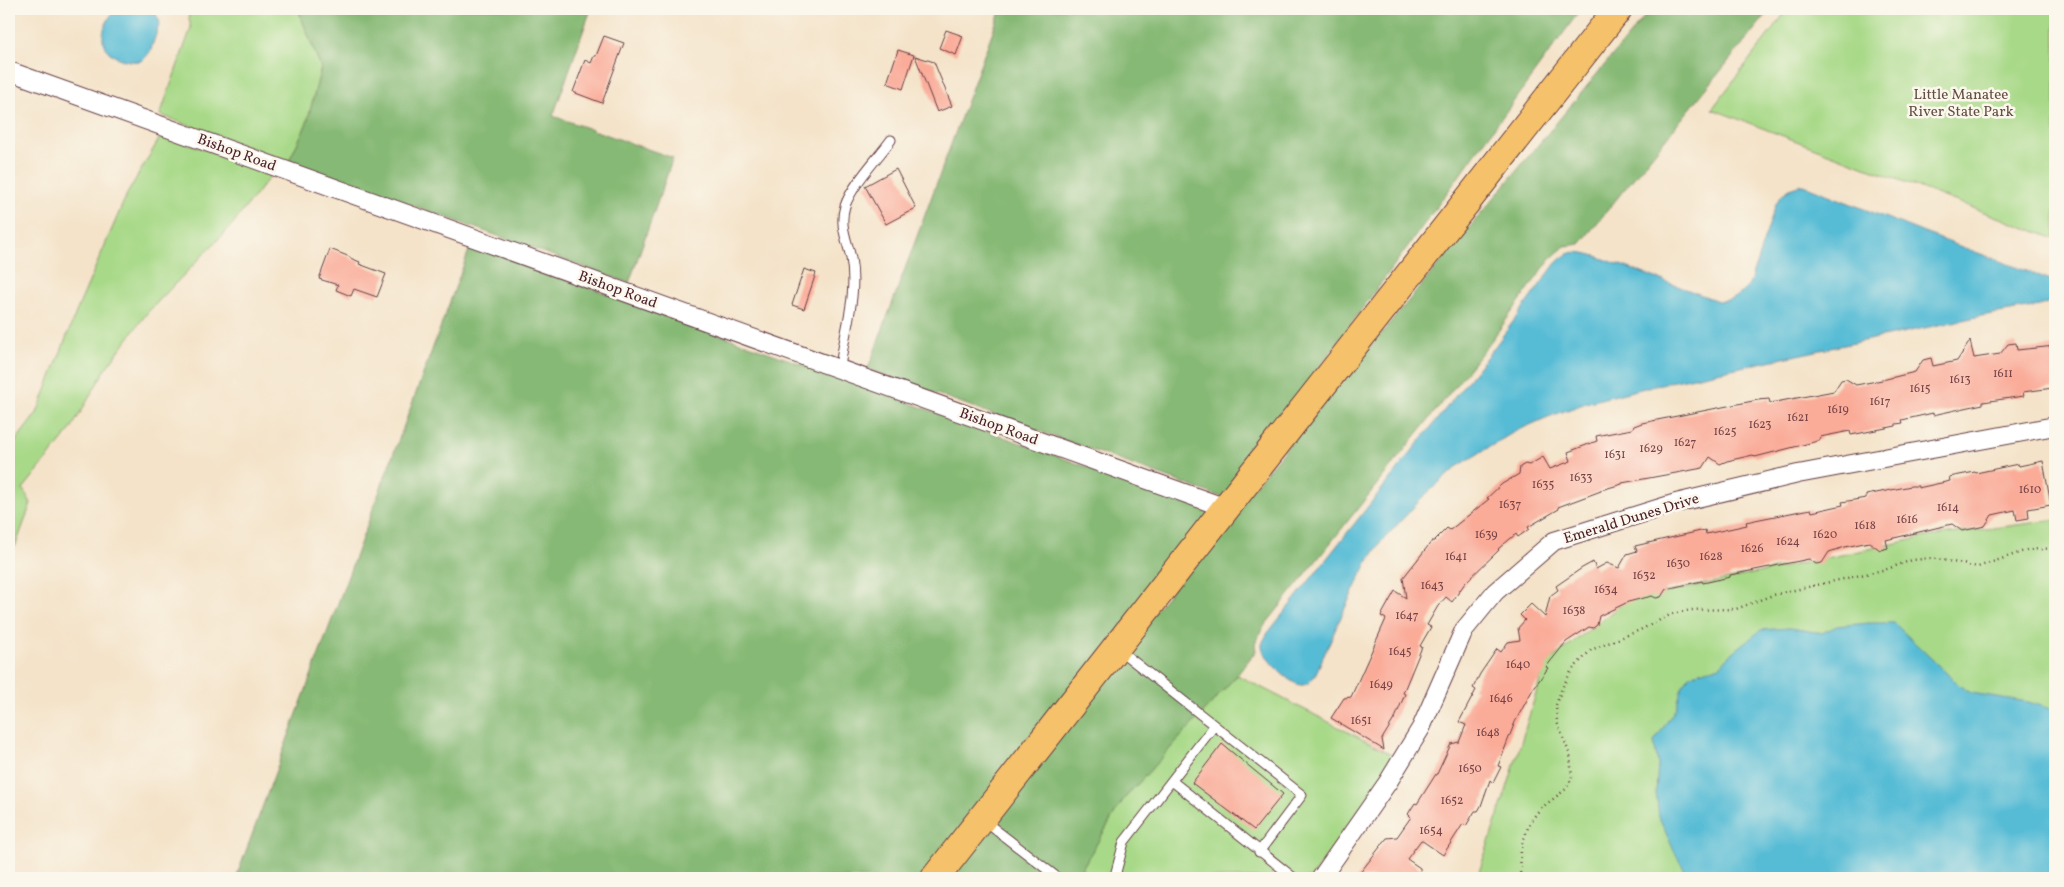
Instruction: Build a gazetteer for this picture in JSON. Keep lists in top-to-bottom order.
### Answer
{
  "streets": {
    "street": ["Bishop Road", "Emerald Dunes Drive"]
  },
  "parks": ["Little Manatee River State Park"],
  "house_numbers": [
    "1611",
    "1613",
    "1615",
    "1617",
    "1619",
    "1621",
    "1623",
    "1625",
    "1627",
    "1629",
    "1631",
    "1633",
    "1635",
    "1610",
    "1637",
    "1614",
    "1616",
    "1618",
    "1639",
    "1620",
    "1624",
    "1626",
    "1641",
    "1628",
    "1630",
    "1632",
    "1643",
    "1634",
    "1638",
    "1647",
    "1645",
    "1640",
    "1649",
    "1646",
    "1651",
    "1648",
    "1650",
    "1652",
    "1654"
  ]
}
